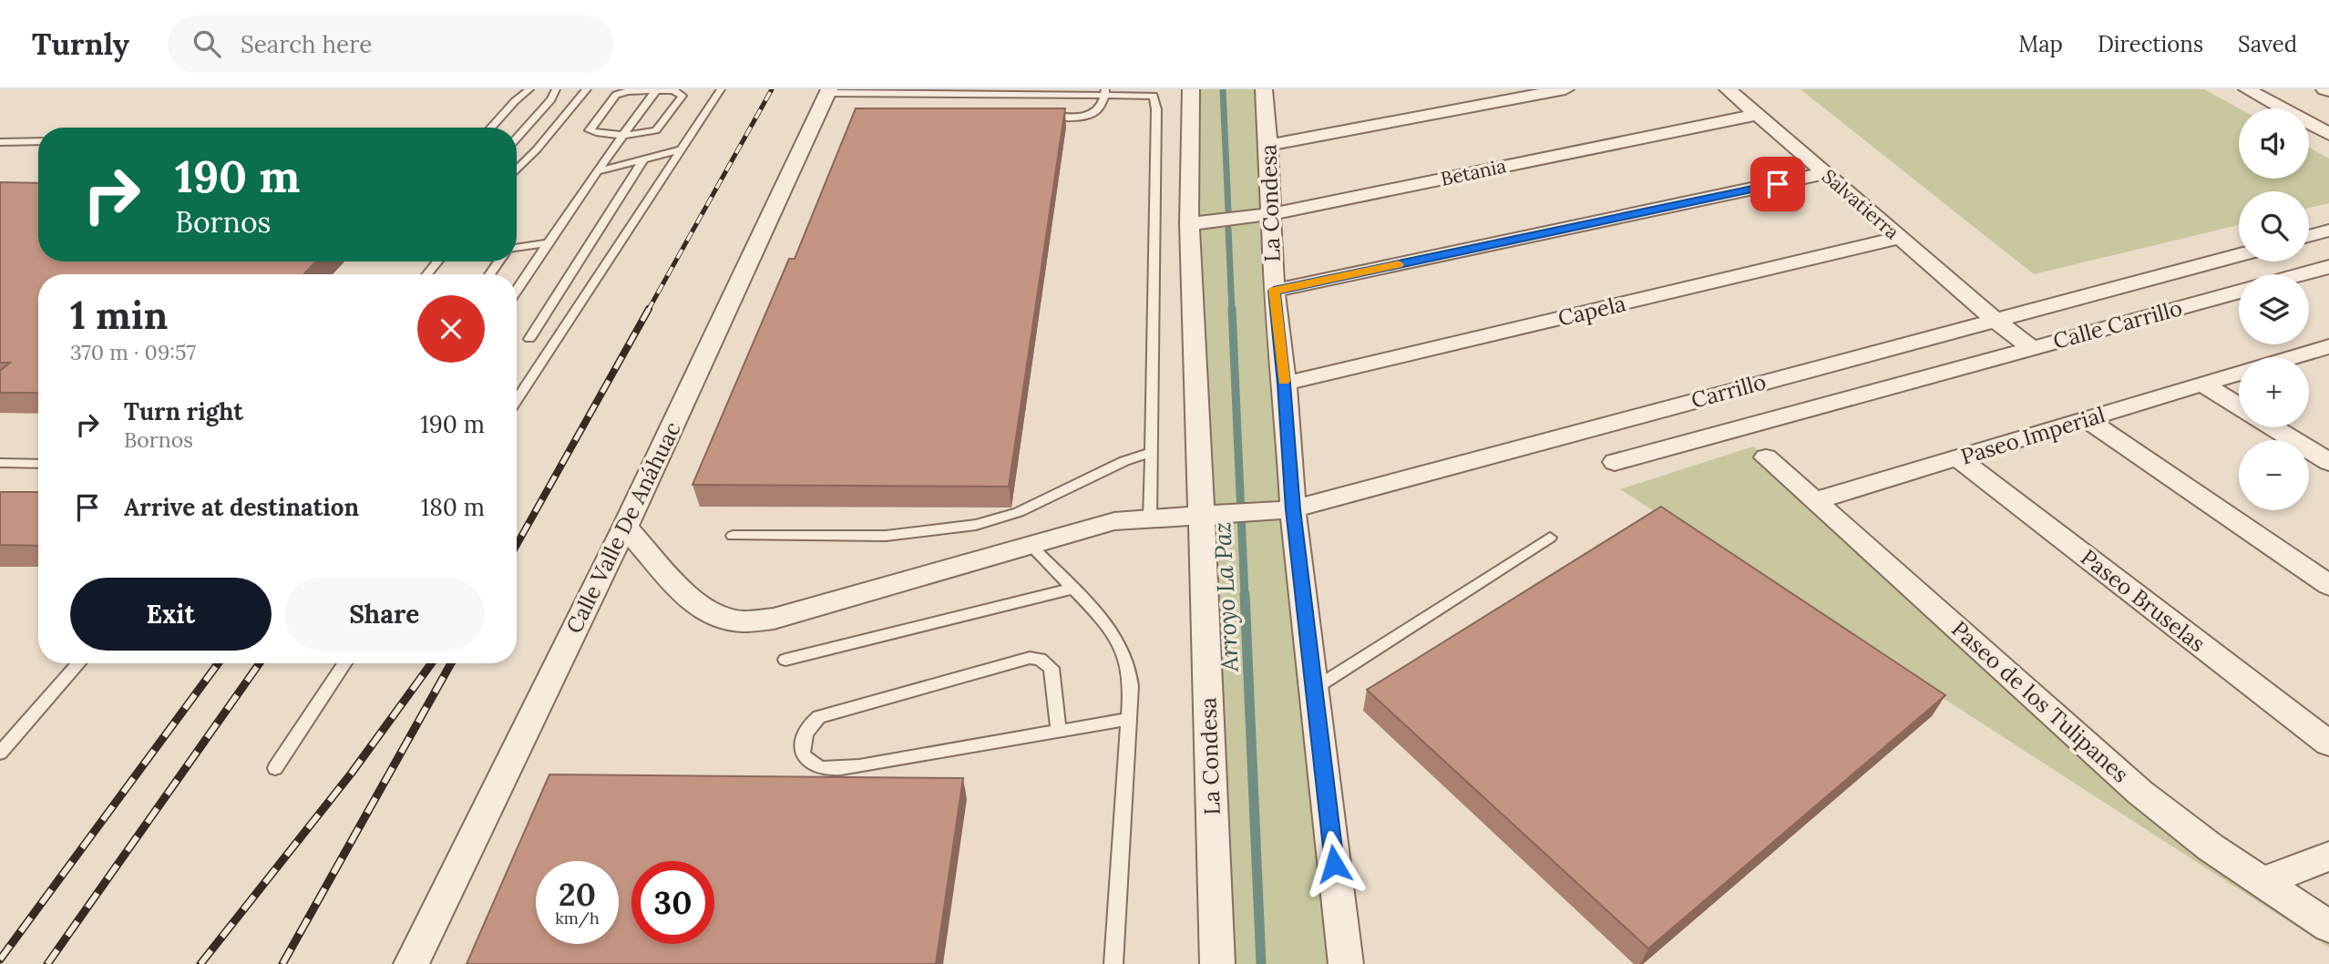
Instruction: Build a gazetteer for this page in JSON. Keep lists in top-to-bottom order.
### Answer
{
  "streets": {
    "street": [
      "Betania",
      "La Condesa",
      "Salvatierra",
      "Capela",
      "Calle Carrillo",
      "Carrillo",
      "Paseo Imperial",
      "Calle Valle De Anáhuac",
      "Paseo Bruselas",
      "Paseo de los Tulipanes"
    ]
  },
  "crossings": [
    ["Betania", "La Condesa"],
    ["Betania", "Salvatierra"],
    ["La Condesa", "Capela"],
    ["La Condesa", "Carrillo"],
    ["Salvatierra", "Capela"],
    ["Salvatierra", "Calle Carrillo"],
    ["Salvatierra", "Carrillo"],
    ["Calle Carrillo", "Carrillo"],
    ["Carrillo", "Calle Valle De Anáhuac"],
    ["Paseo Imperial", "Paseo Bruselas"],
    ["Paseo Imperial", "Paseo de los Tulipanes"]
  ],
  "water": ["Arroyo La Paz"],
  "page": {
    "header": "Turnly",
    "search": "Search here",
    "nav": ["Map", "Directions", "Saved"],
    "map_buttons": ["+", "−"],
    "turn": ["190 m", "Bornos"],
    "heading": ["1 min", "370 m · 09:57"],
    "list": [
      {
        "name": "Turn right",
        "note": "Bornos",
        "value": "190 m"
      },
      {
        "name": "Arrive at destination",
        "value": "180 m"
      }
    ],
    "buttons": ["Exit", "Share"],
    "speed": "20 km/h",
    "limit": "30"
  }
}
